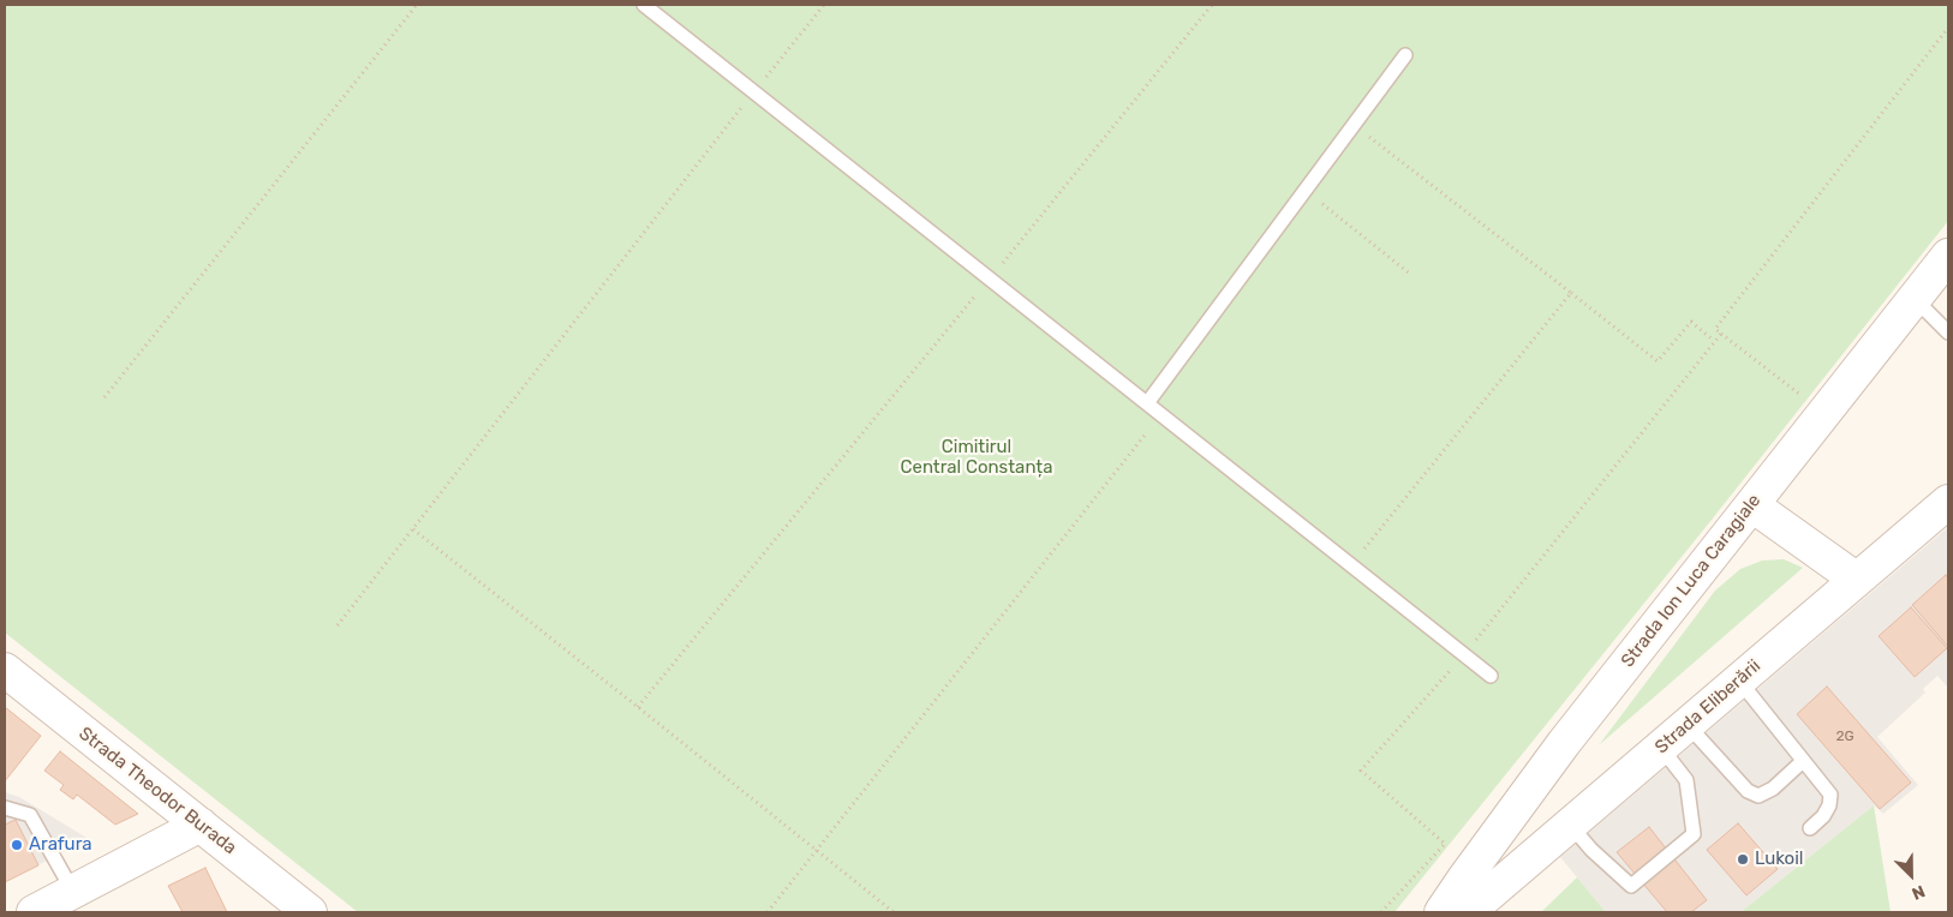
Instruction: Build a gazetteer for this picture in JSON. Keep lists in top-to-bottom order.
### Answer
{
  "streets": {
    "street": ["Strada Ion Luca Caragiale", "Strada Eliberării", "Strada Theodor Burada"]
  },
  "parks": ["Cimitirul Central Constanța"],
  "places": ["Arafura", "Lukoil"],
  "house_numbers": ["2G"],
  "north": "bottom right"
}
